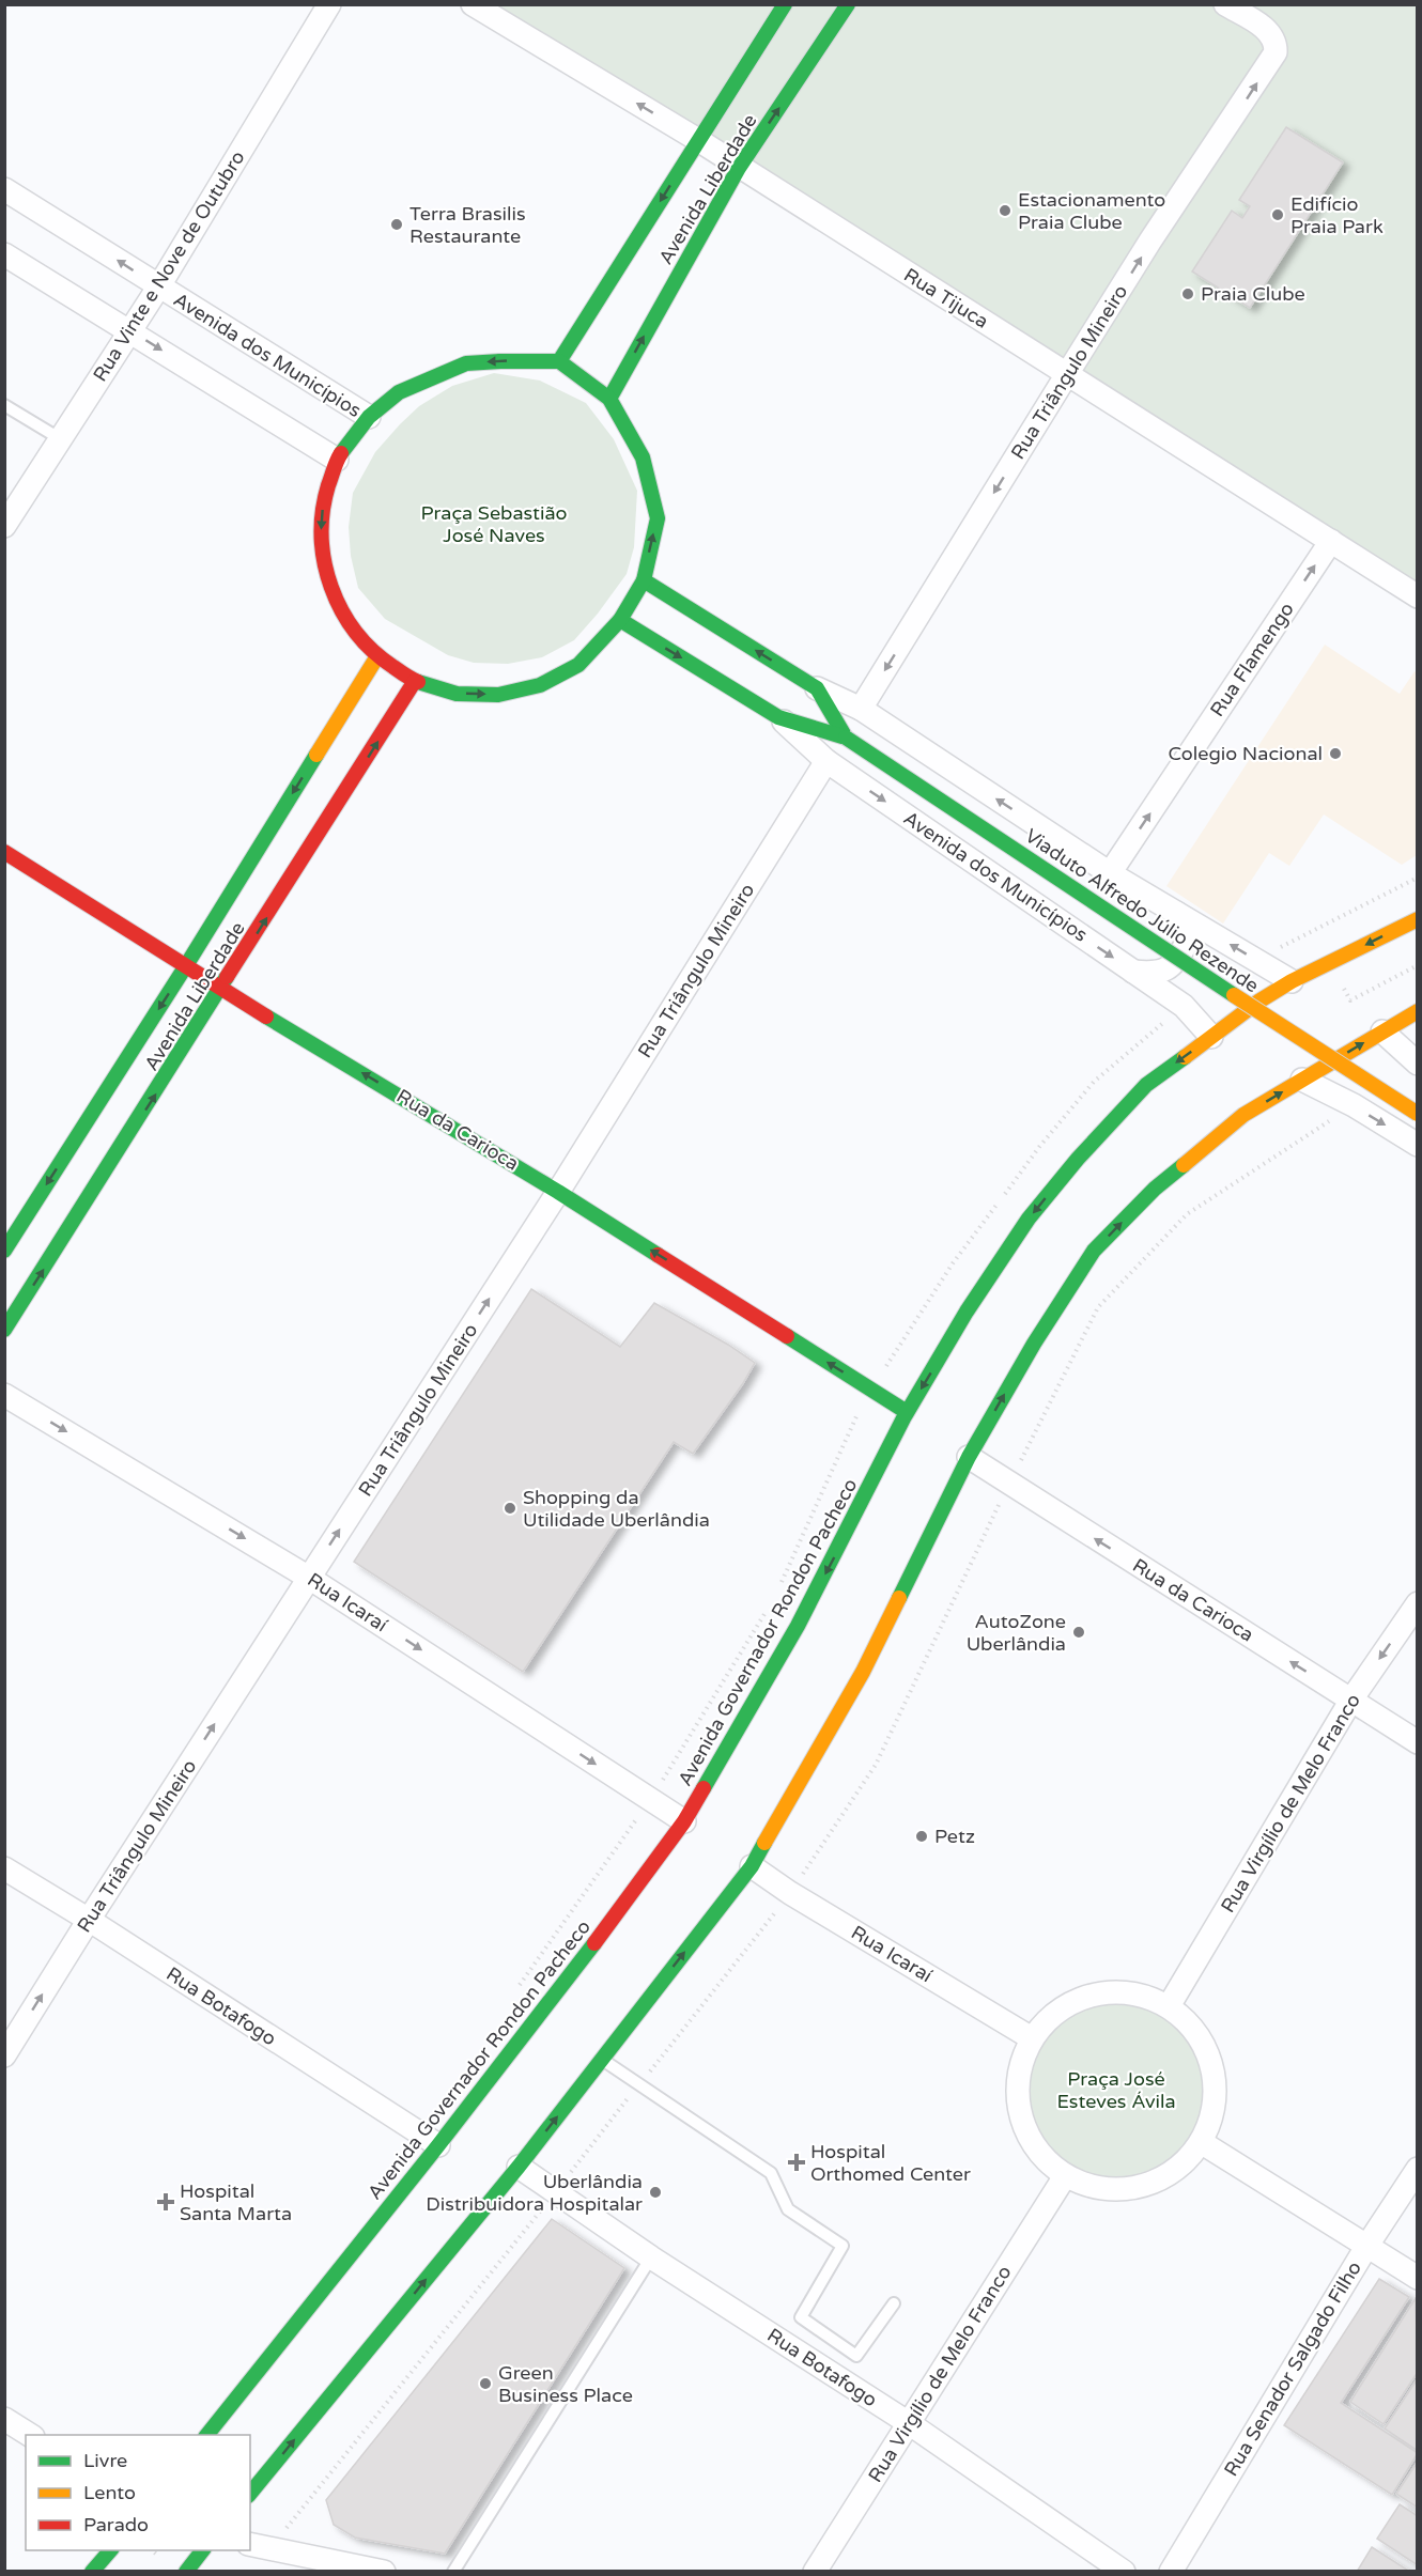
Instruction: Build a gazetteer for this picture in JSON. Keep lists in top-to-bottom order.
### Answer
{
  "streets": {
    "street": [
      "Avenida Liberdade",
      "Rua Vinte e Nove de Outubro",
      "Rua Tijuca",
      "Avenida dos Municípios",
      "Rua Triângulo Mineiro",
      "Rua Flamengo",
      "Viaduto Alfredo Júlio Rezende",
      "Rua da Carioca",
      "Rua Icaraí",
      "Avenida Governador Rondon Pacheco",
      "Rua Virgílio de Melo Franco",
      "Rua Botafogo",
      "Rua Senador Salgado Filho"
    ]
  },
  "crossings": [
    ["Avenida Liberdade", "Rua Tijuca"],
    ["Avenida Liberdade", "Rua da Carioca"],
    ["Rua Vinte e Nove de Outubro", "Avenida dos Municípios"],
    ["Rua Tijuca", "Rua Triângulo Mineiro"],
    ["Rua Tijuca", "Rua Flamengo"],
    ["Avenida dos Municípios", "Rua Triângulo Mineiro"],
    ["Avenida dos Municípios", "Viaduto Alfredo Júlio Rezende"],
    ["Avenida dos Municípios", "Avenida Governador Rondon Pacheco"],
    ["Rua Triângulo Mineiro", "Rua da Carioca"],
    ["Rua Triângulo Mineiro", "Rua Icaraí"],
    ["Rua Triângulo Mineiro", "Rua Botafogo"],
    ["Rua da Carioca", "Avenida Governador Rondon Pacheco"],
    ["Rua da Carioca", "Rua Virgílio de Melo Franco"],
    ["Rua Icaraí", "Avenida Governador Rondon Pacheco"],
    ["Rua Icaraí", "Rua Virgílio de Melo Franco"],
    ["Avenida Governador Rondon Pacheco", "Rua Botafogo"],
    ["Rua Virgílio de Melo Franco", "Rua Botafogo"]
  ],
  "one_way": ["Rua Flamengo", "Rua da Carioca", "Rua Icaraí"],
  "parks": ["Praça Sebastião José Naves", "Praça José Esteves Ávila"],
  "places": {
    "other": [
      "Estacionamento Praia Clube",
      "Edifício Praia Park",
      "Terra Brasilis Restaurante",
      "Praia Clube",
      "Colegio Nacional",
      "Shopping da Utilidade Uberlândia",
      "AutoZone Uberlândia",
      "Petz",
      "Uberlândia Distribuidora Hospitalar",
      "Green Business Place"
    ],
    "health": ["Hospital Orthomed Center", "Hospital Santa Marta"]
  },
  "legend": ["Livre", "Lento", "Parado"]
}
